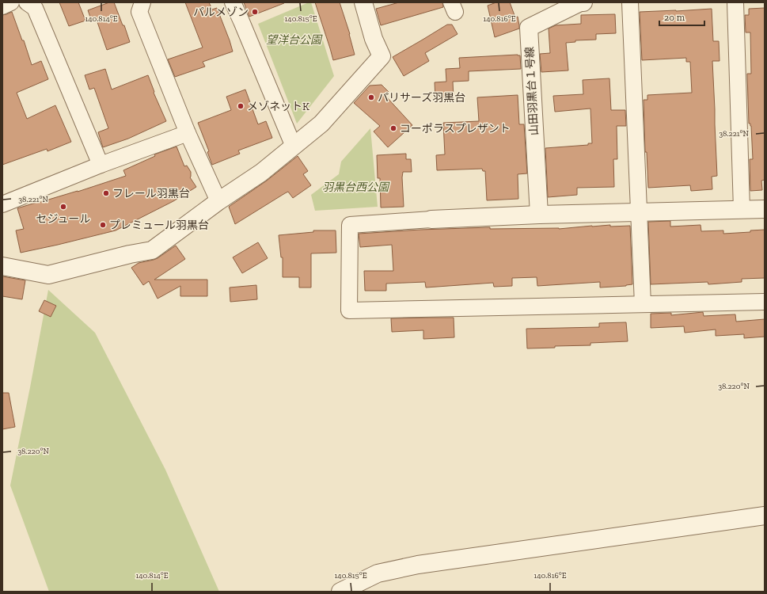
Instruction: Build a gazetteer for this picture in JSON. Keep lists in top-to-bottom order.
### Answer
{
  "streets": {
    "street": ["山田羽黒台１号線"]
  },
  "parks": ["望洋台公園", "羽黒台西公園"],
  "places": [
    "パルメゾン",
    "パリサーズ羽黒台",
    "メゾネットK",
    "コーポラスプレザント",
    "フレール羽黒台",
    "セジュール",
    "プレミュール羽黒台"
  ],
  "scale_bar": "20 m",
  "coordinates": [
    "140.814°E",
    "140.815°E",
    "140.816°E",
    "38.221°N",
    "38.220°N"
  ]
}
